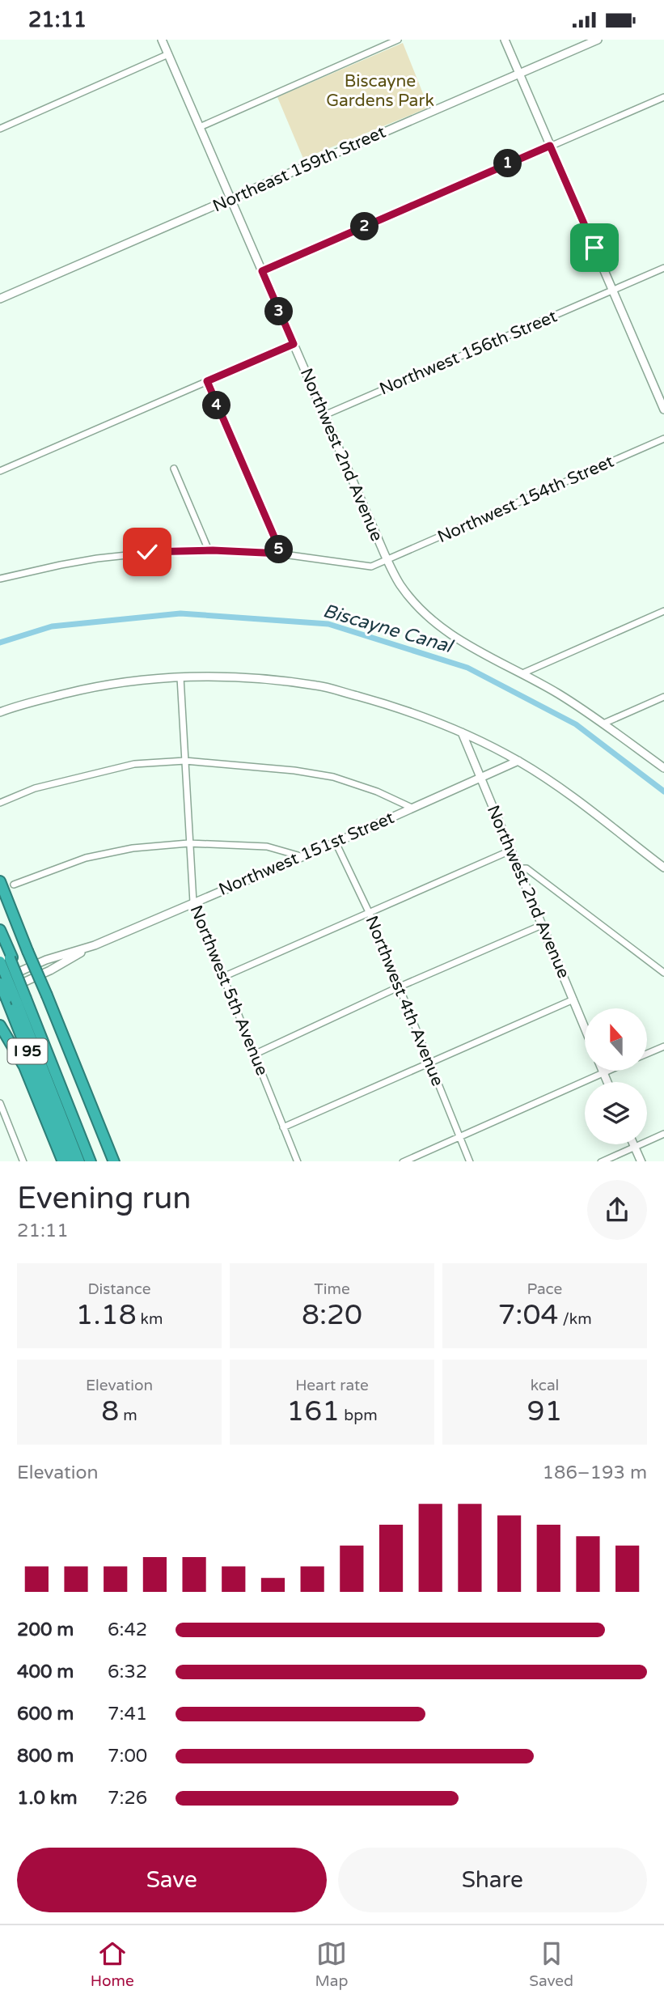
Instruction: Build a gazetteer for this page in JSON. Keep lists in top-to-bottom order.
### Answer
{
  "streets": {
    "highway": ["I 95"],
    "street": [
      "Northeast 159th Street",
      "Northwest 156th Street",
      "Northwest 2nd Avenue",
      "Northwest 154th Street",
      "Northwest 151st Street",
      "Northwest 5th Avenue",
      "Northwest 4th Avenue"
    ]
  },
  "crossings": [
    ["Northeast 159th Street", "Northwest 2nd Avenue"],
    ["Northwest 156th Street", "Northwest 2nd Avenue"],
    ["Northwest 2nd Avenue", "Northwest 154th Street"],
    ["Northwest 2nd Avenue", "Northwest 151st Street"],
    ["Northwest 151st Street", "Northwest 5th Avenue"],
    ["Northwest 151st Street", "Northwest 4th Avenue"],
    ["Northwest 151st Street", "I 95"]
  ],
  "water": ["Biscayne Canal"],
  "parks": ["Biscayne Gardens Park"],
  "north": "top",
  "page": {
    "status": "21:11",
    "pins": [
      "1",
      "2",
      "3",
      "4",
      "5"
    ],
    "heading": ["Evening run", "21:11"],
    "stats": [
      ["Distance", "1.18 km"],
      ["Time", "8:20"],
      ["Pace", "7:04 /km"],
      ["Elevation", "8 m"],
      ["Heart rate", "161 bpm"],
      ["kcal", "91"]
    ],
    "chart": ["Elevation", "186–193 m"],
    "list": [
      {
        "name": "200 m",
        "note": "6:42"
      },
      {
        "name": "400 m",
        "note": "6:32"
      },
      {
        "name": "600 m",
        "note": "7:41"
      },
      {
        "name": "800 m",
        "note": "7:00"
      },
      {
        "name": "1.0 km",
        "note": "7:26"
      }
    ],
    "buttons": ["Save", "Share"],
    "tabs": ["Home", "Map", "Saved"]
  }
}
